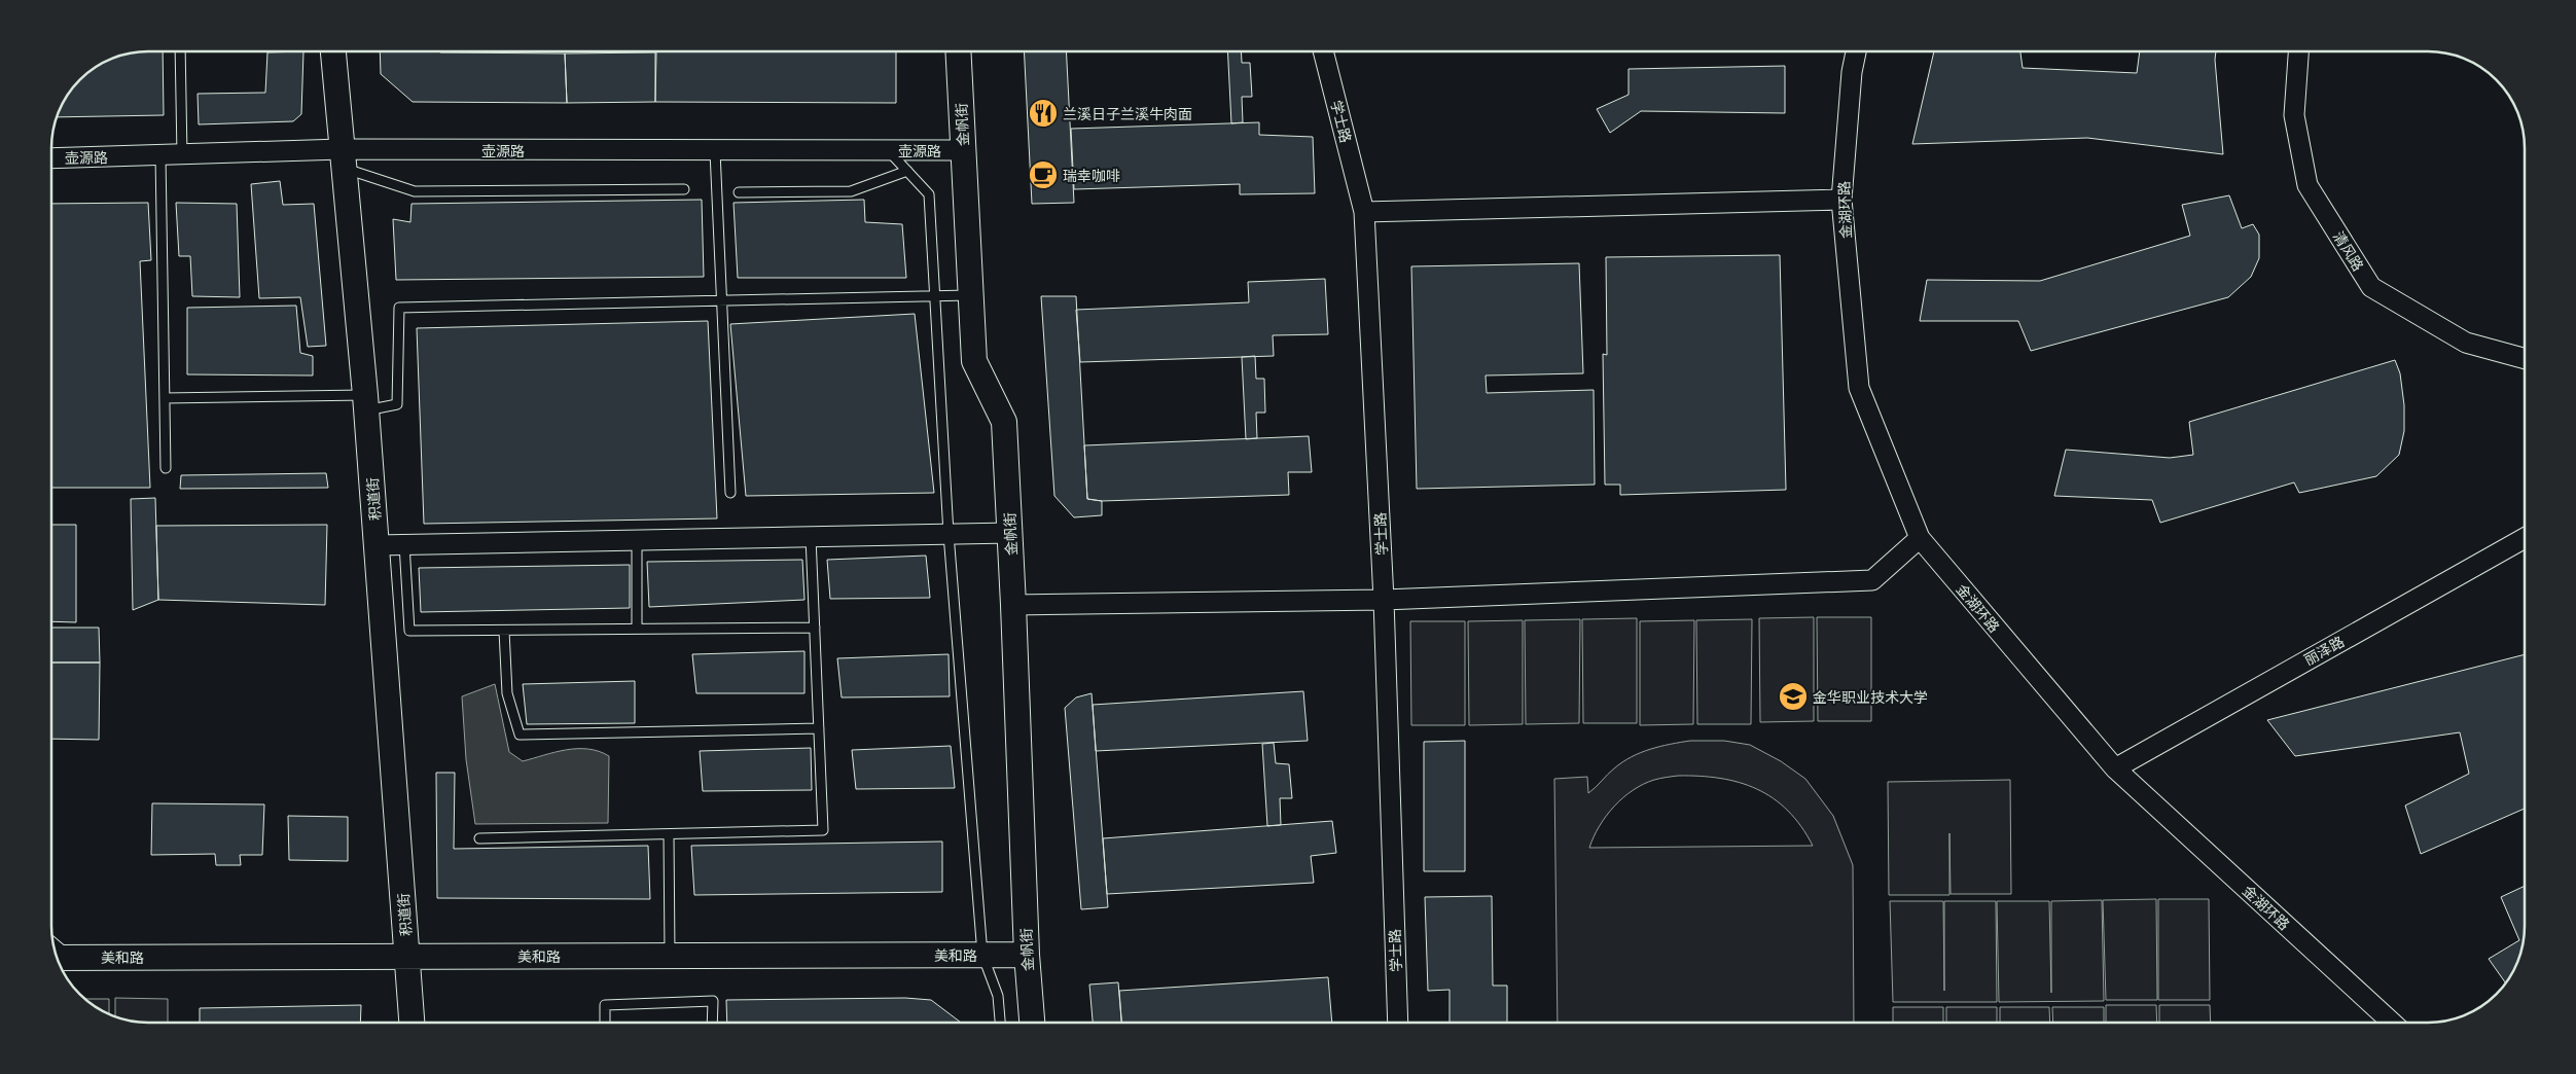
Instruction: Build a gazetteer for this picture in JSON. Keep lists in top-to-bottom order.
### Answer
{
  "streets": {
    "street": [
      "学士路",
      "金帆街",
      "壶源路",
      "金湖环路",
      "清风路",
      "积道街",
      "丽泽路",
      "美和路"
    ]
  },
  "crossings": [
    ["金帆街", "壶源路"],
    ["金帆街", "美和路"],
    ["壶源路", "积道街"],
    ["金湖环路", "丽泽路"],
    ["积道街", "美和路"]
  ],
  "places": {
    "restaurant": ["兰溪日子兰溪牛肉面"],
    "cafe": ["瑞幸咖啡"],
    "school or university": ["金华职业技术大学"]
  }
}
